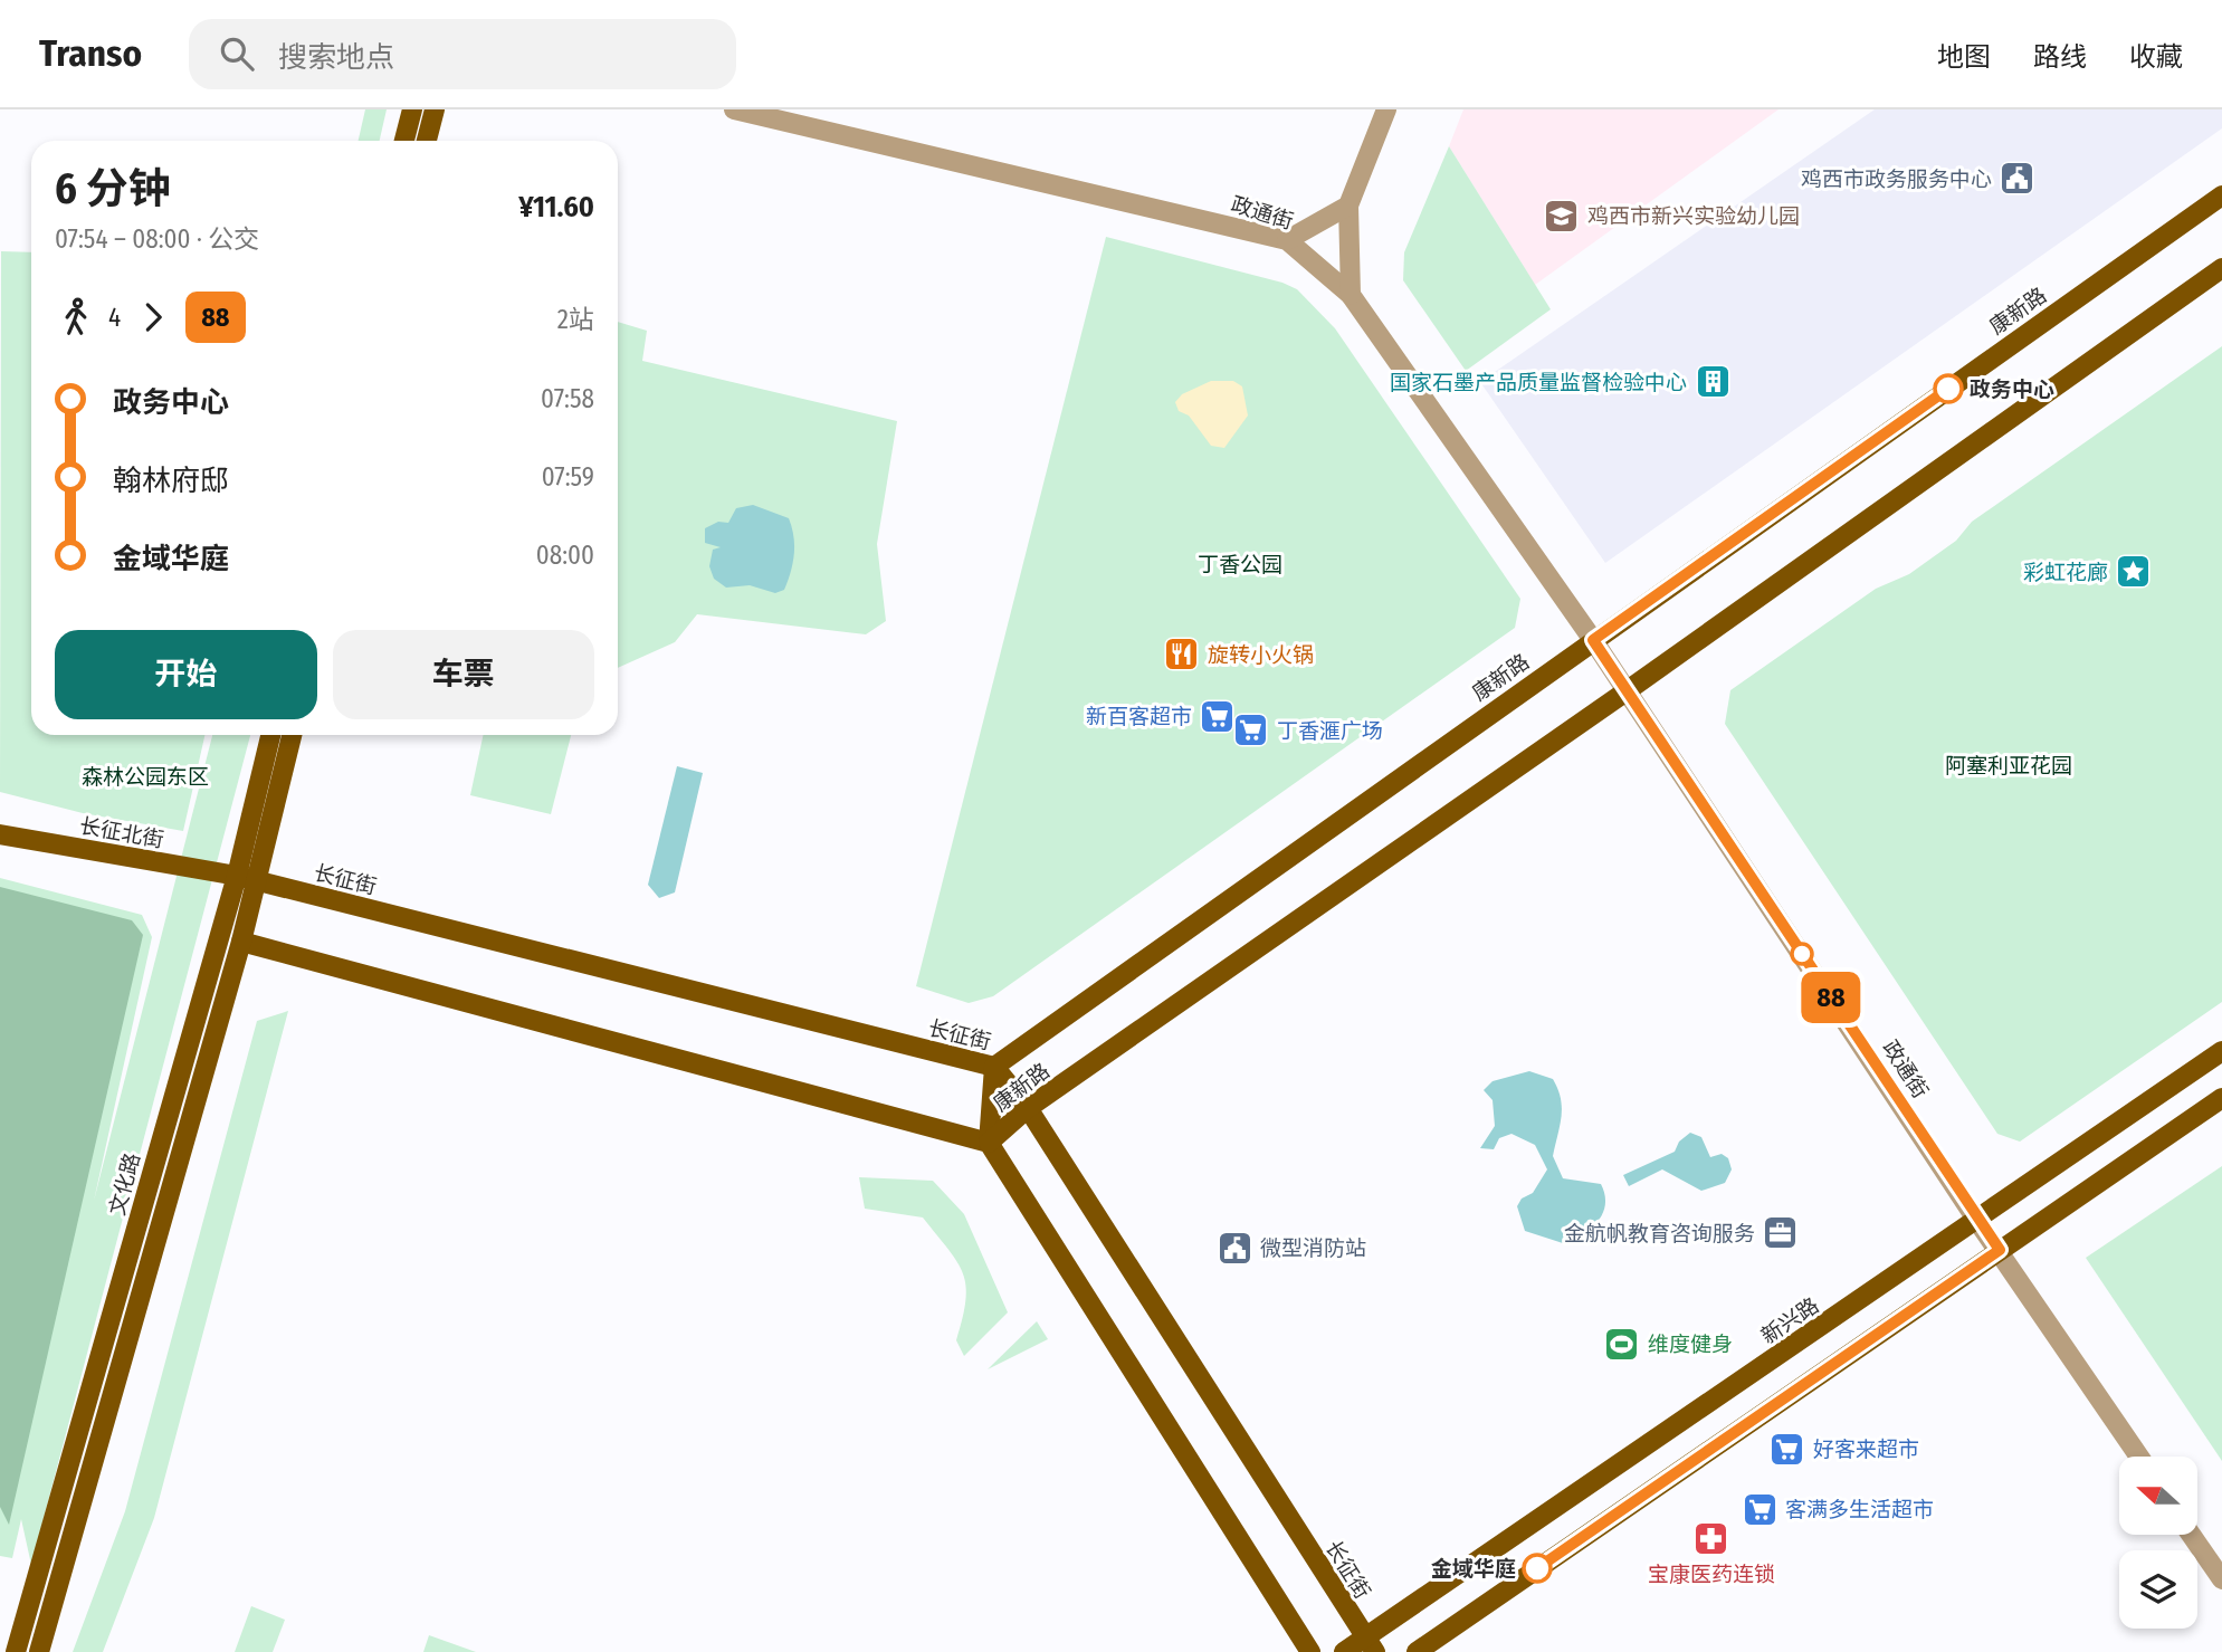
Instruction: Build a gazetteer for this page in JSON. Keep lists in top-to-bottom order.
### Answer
{
  "streets": {
    "main road": [
      "康新路",
      "长征北街",
      "长征街",
      "文化路",
      "新兴路"
    ],
    "street": ["政通街"]
  },
  "crossings": [
    ["政通街", "康新路"],
    ["政通街", "新兴路"],
    ["康新路", "长征街"],
    ["长征北街", "长征街"],
    ["长征北街", "文化路"],
    ["长征街", "文化路"],
    ["长征街", "新兴路"]
  ],
  "parks": ["丁香公园", "阿塞利亚花园", "森林公园东区"],
  "places": {
    "public building": ["鸡西市政务服务中心", "微型消防站"],
    "school or university": ["鸡西市新兴实验幼儿园"],
    "building": ["国家石墨产品质量监督检验中心"],
    "other": ["政务中心", "金域华庭"],
    "place": ["彩虹花廊"],
    "restaurant": ["旋转小火锅"],
    "supermarket": [
      "新百客超市",
      "丁香滙广场",
      "好客来超市",
      "客满多生活超市"
    ],
    "office": ["金航帆教育咨询服务"],
    "sports": ["维度健身"],
    "pharmacy": ["宝康医药连锁"]
  },
  "lines": ["bus line 88"],
  "north": "left",
  "page": {
    "header": "Transo",
    "search": "搜索地点",
    "nav": ["地图", "路线", "收藏"],
    "on_map": "88",
    "heading": ["6 分钟", "07:54 – 08:00 · 公交", "¥11.60"],
    "legs": ["4", "88", "2站"],
    "list": [
      {
        "name": "政务中心",
        "value": "07:58"
      },
      {
        "name": "翰林府邸",
        "value": "07:59"
      },
      {
        "name": "金域华庭",
        "value": "08:00"
      }
    ],
    "buttons": ["开始", "车票"]
  }
}
